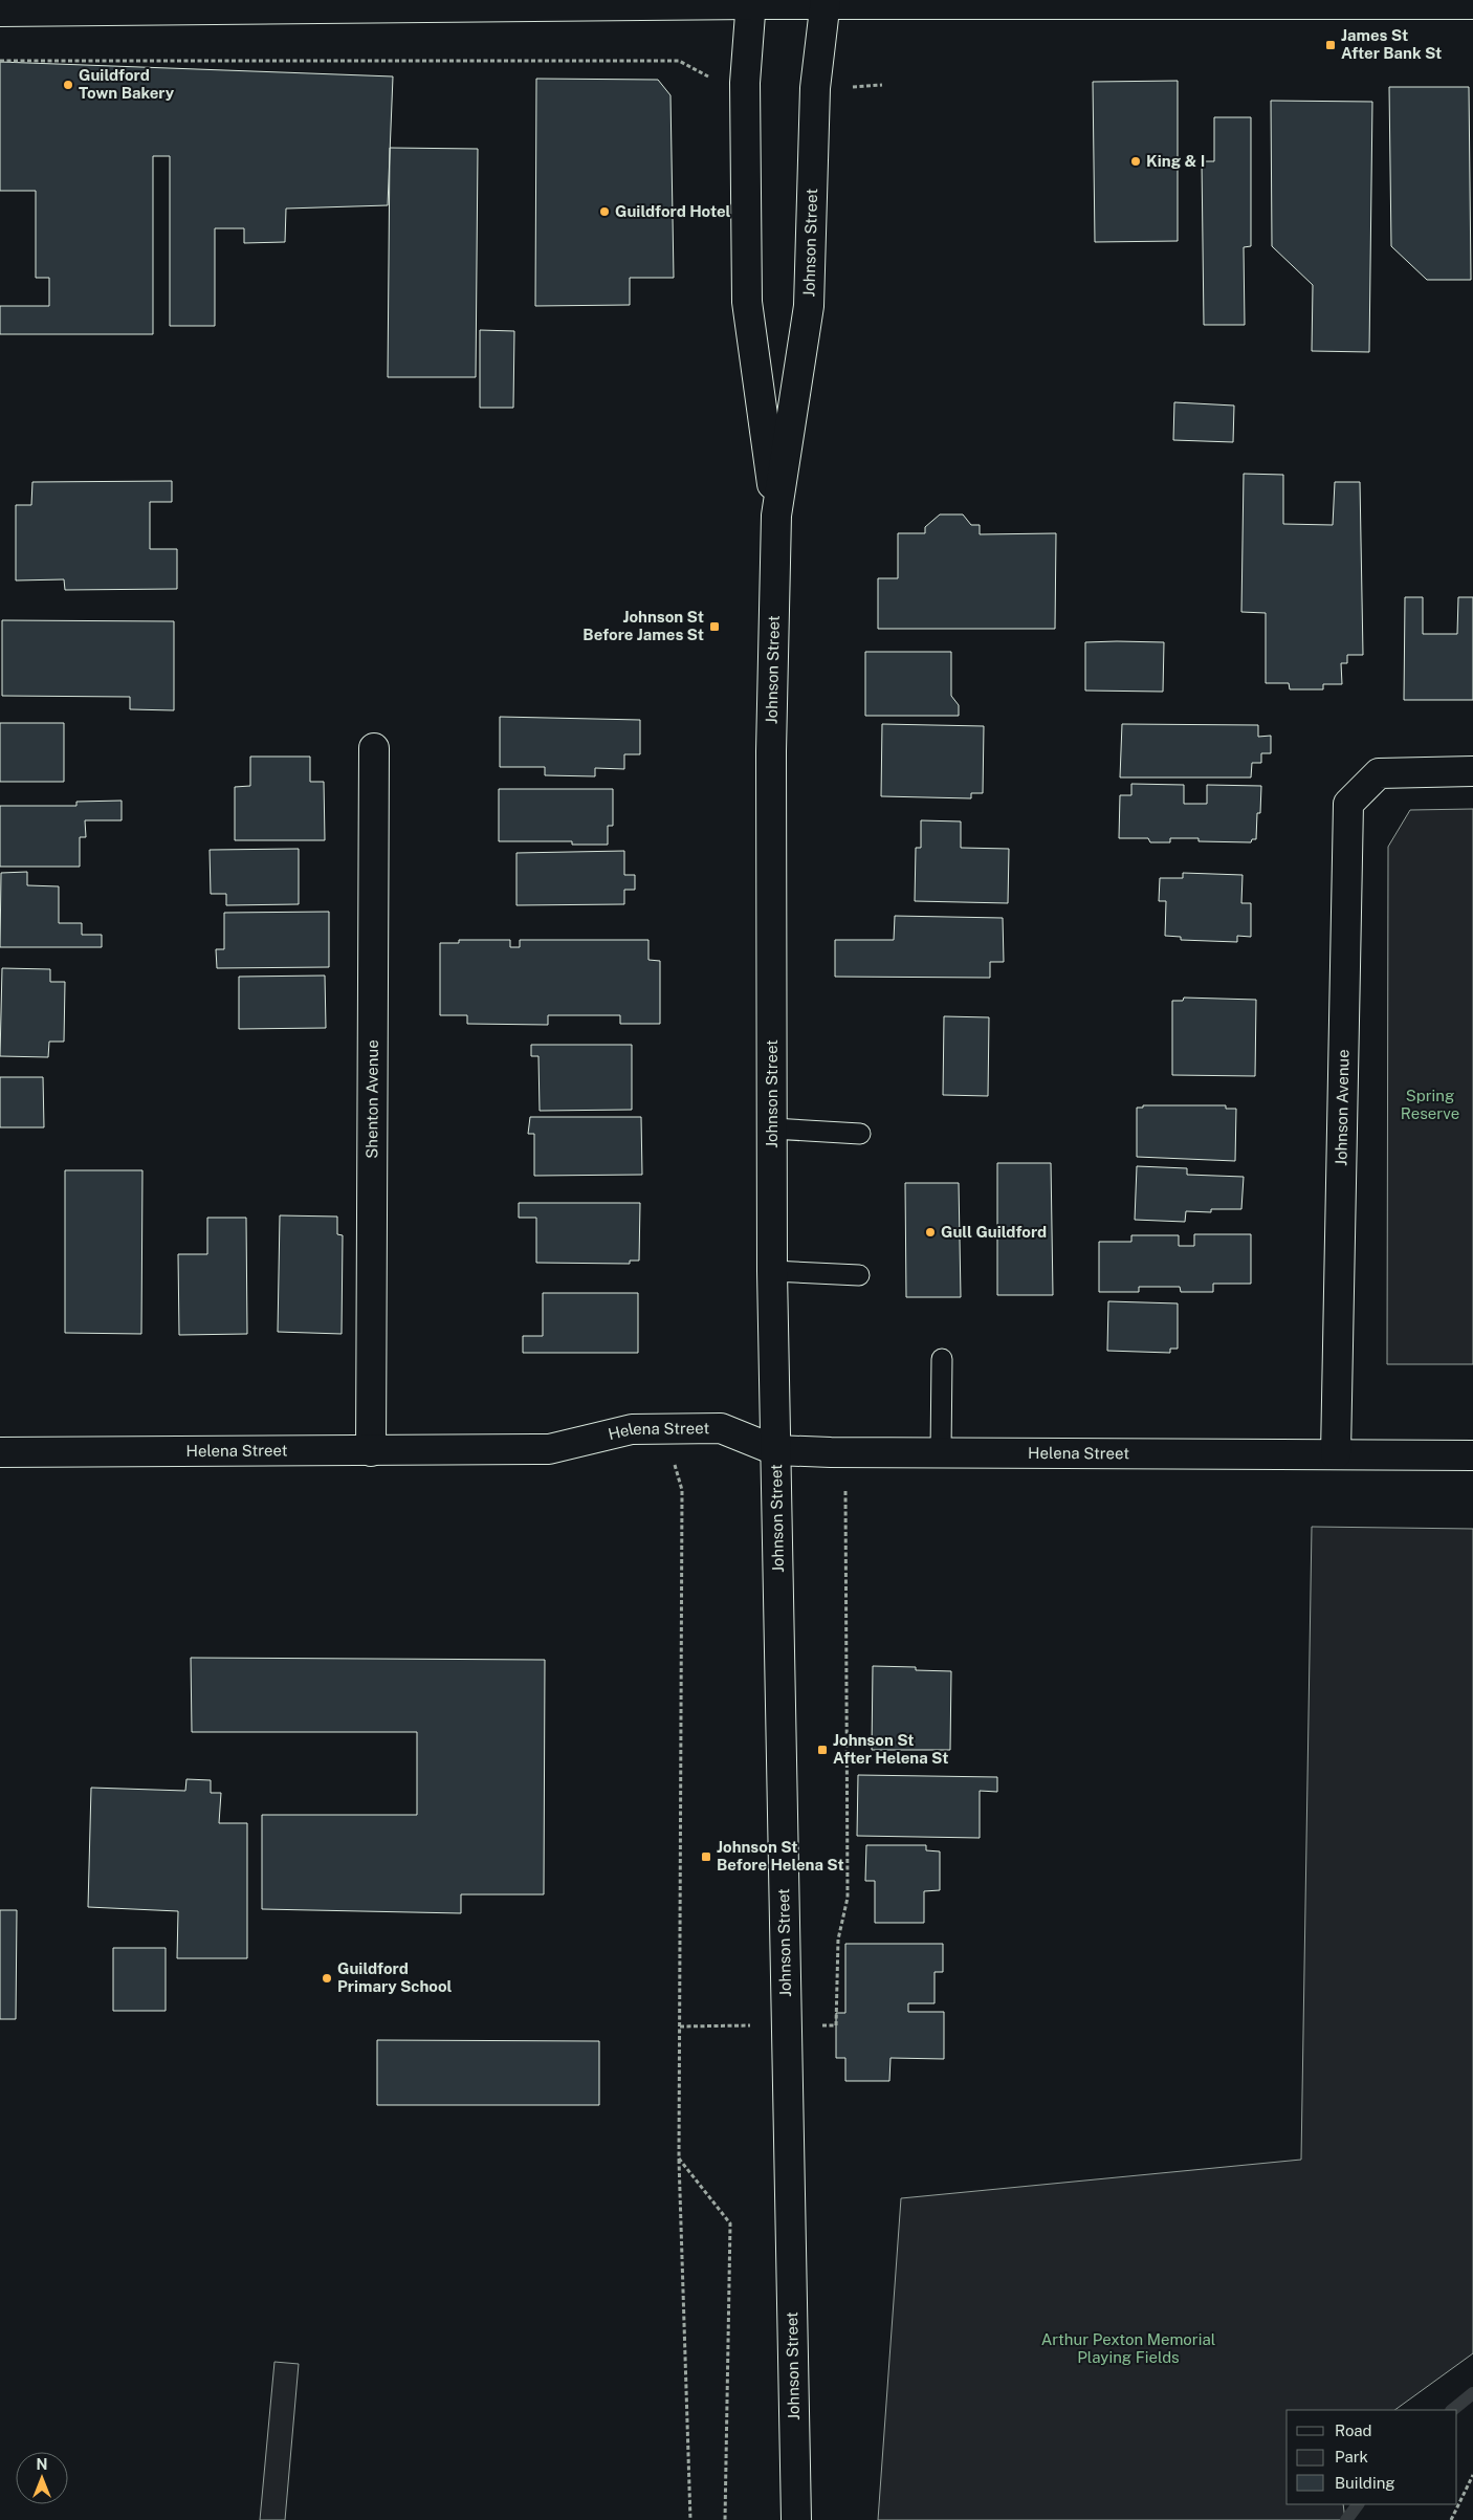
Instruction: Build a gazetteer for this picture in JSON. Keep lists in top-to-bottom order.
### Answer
{
  "streets": {
    "main road": [
      "Johnson Street",
      "Shenton Avenue",
      "Johnson Avenue",
      "Helena Street"
    ]
  },
  "crossings": [
    ["Johnson Street", "Helena Street"],
    ["Shenton Avenue", "Helena Street"],
    ["Johnson Avenue", "Helena Street"]
  ],
  "parks": ["Spring Reserve", "Arthur Pexton Memorial Playing Fields"],
  "places": {
    "transit": [
      "James St After Bank St",
      "Johnson St Before James St",
      "Johnson St After Helena St",
      "Johnson St Before Helena St"
    ],
    "other": [
      "Guildford Town Bakery",
      "King & I",
      "Guildford Hotel",
      "Gull Guildford",
      "Guildford Primary School"
    ]
  },
  "legend": ["Road", "Park", "Building"],
  "north": "top"
}
